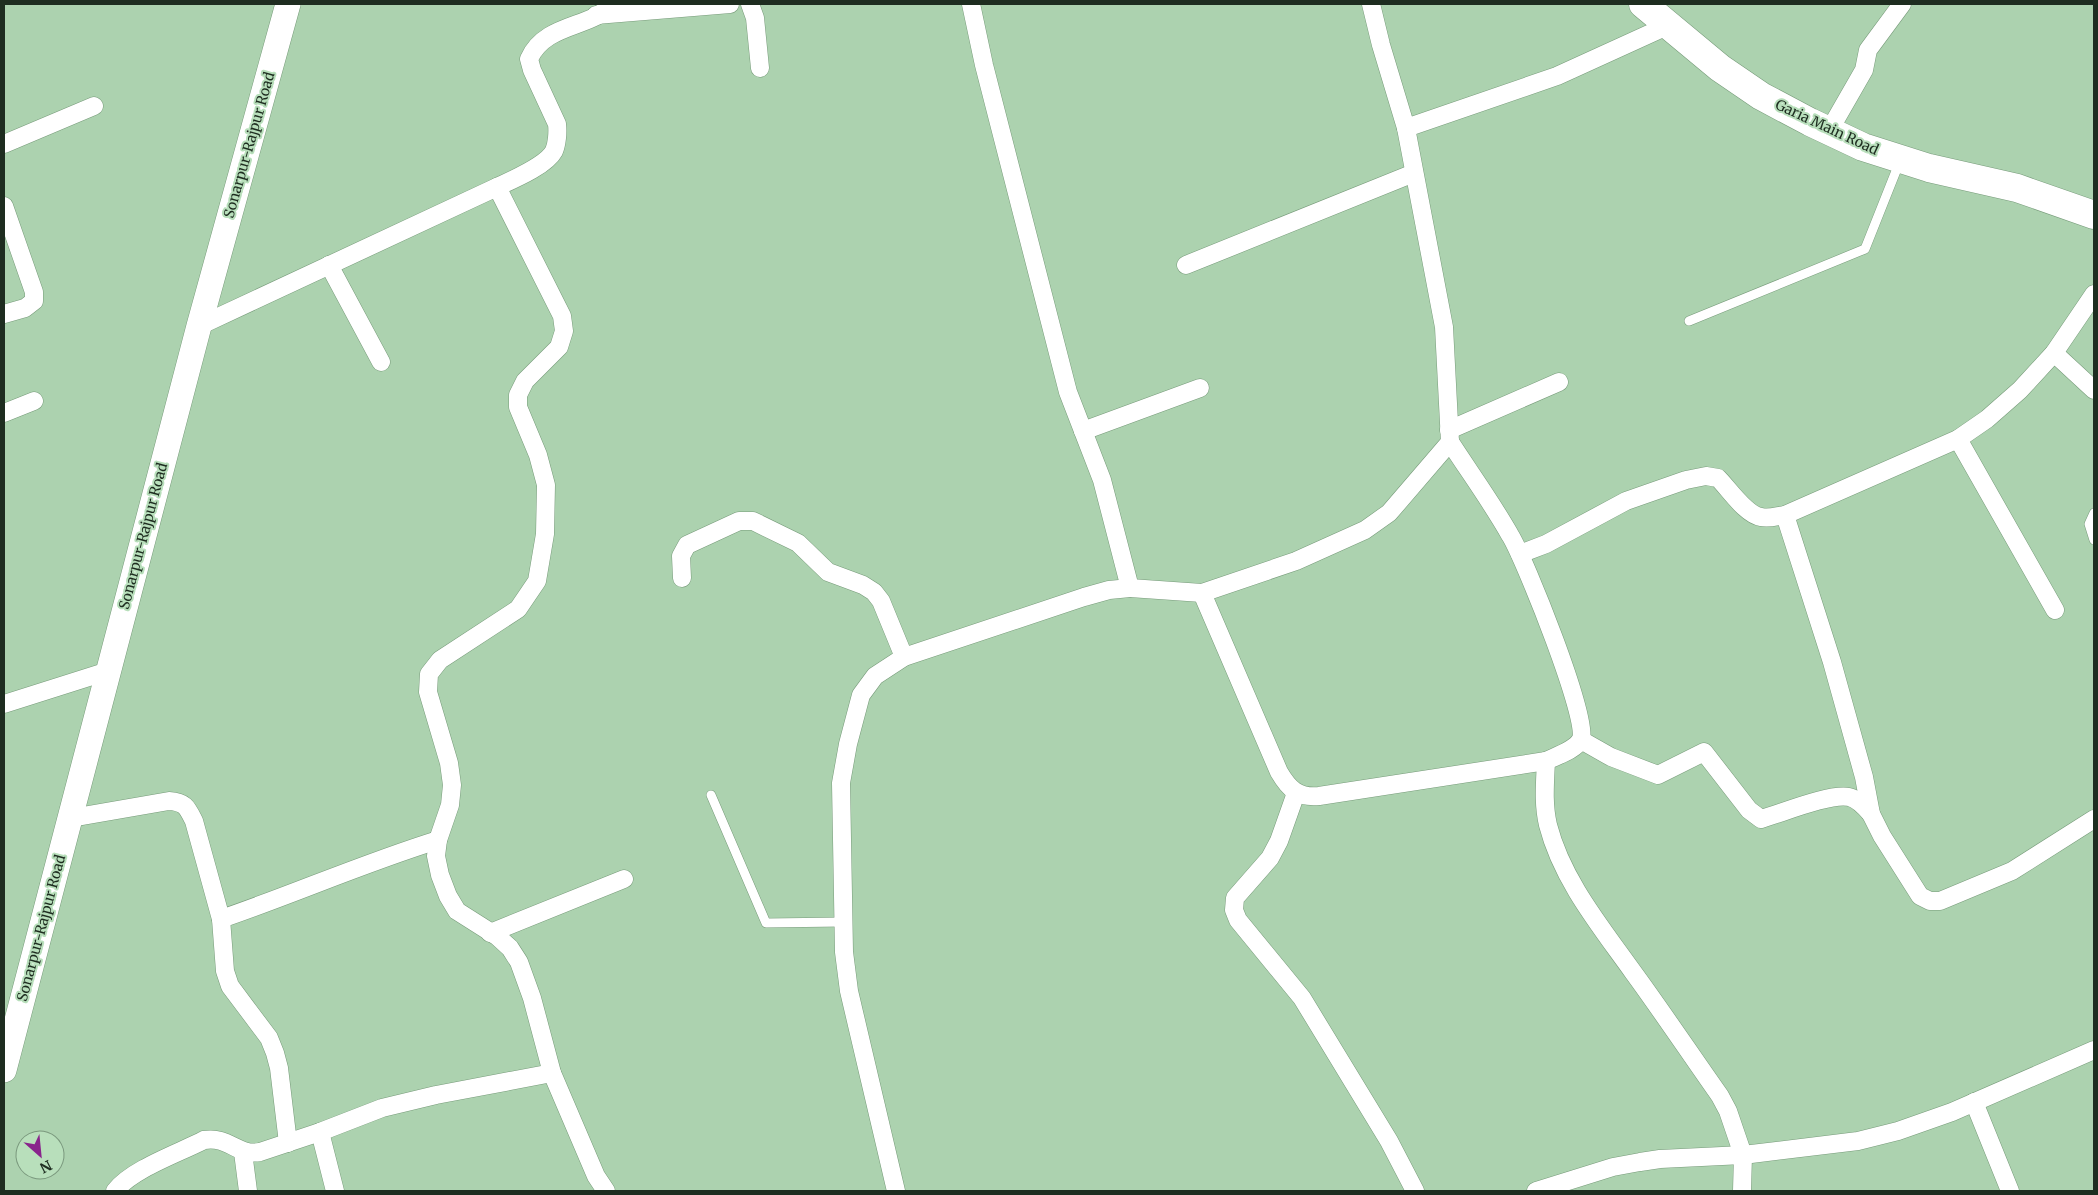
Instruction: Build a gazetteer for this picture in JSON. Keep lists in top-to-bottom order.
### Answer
{
  "streets": {
    "main road": ["Garia Main Road", "Sonarpur-Rajpur Road"]
  },
  "north": "bottom right"
}
